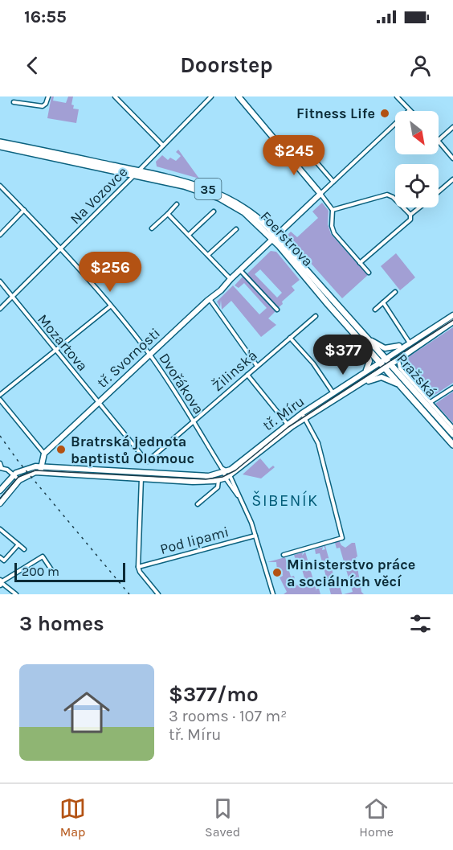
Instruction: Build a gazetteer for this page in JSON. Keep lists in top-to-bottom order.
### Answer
{
  "streets": {
    "main road": [
      "35",
      "Foerstrova",
      "tř. Svornosti",
      "Pražská",
      "tř. Míru"
    ],
    "street": [
      "Na Vozovce",
      "Mozartova",
      "Žilinská",
      "Dvořákova",
      "Pod lipami"
    ]
  },
  "crossings": [
    ["Na Vozovce", "Foerstrova"],
    ["Na Vozovce", "Mozartova"],
    ["Na Vozovce", "Dvořákova"],
    ["Foerstrova", "tř. Svornosti"],
    ["Foerstrova", "Pražská"],
    ["Foerstrova", "tř. Míru"],
    ["Mozartova", "tř. Svornosti"],
    ["Mozartova", "Žilinská"],
    ["tř. Svornosti", "Dvořákova"],
    ["Žilinská", "Dvořákova"],
    ["Pražská", "tř. Míru"],
    ["Dvořákova", "tř. Míru"],
    ["Dvořákova", "Pod lipami"]
  ],
  "districts": ["ŠIBENÍK"],
  "places": ["Fitness Life", "Bratrská jednota baptistů Olomouc", "Ministerstvo práce a sociálních věcí"],
  "scale_bar": "200 m",
  "north": "bottom right",
  "page": {
    "status": "16:55",
    "header": "Doorstep",
    "price": ["$245", "$256", "$377"],
    "scale": "200 m",
    "heading": "3 homes",
    "list": [
      {
        "name": "$377/mo",
        "note": "3 rooms · 107 m² · tř. Míru"
      }
    ],
    "tabs": ["Map", "Saved", "Home"]
  }
}
